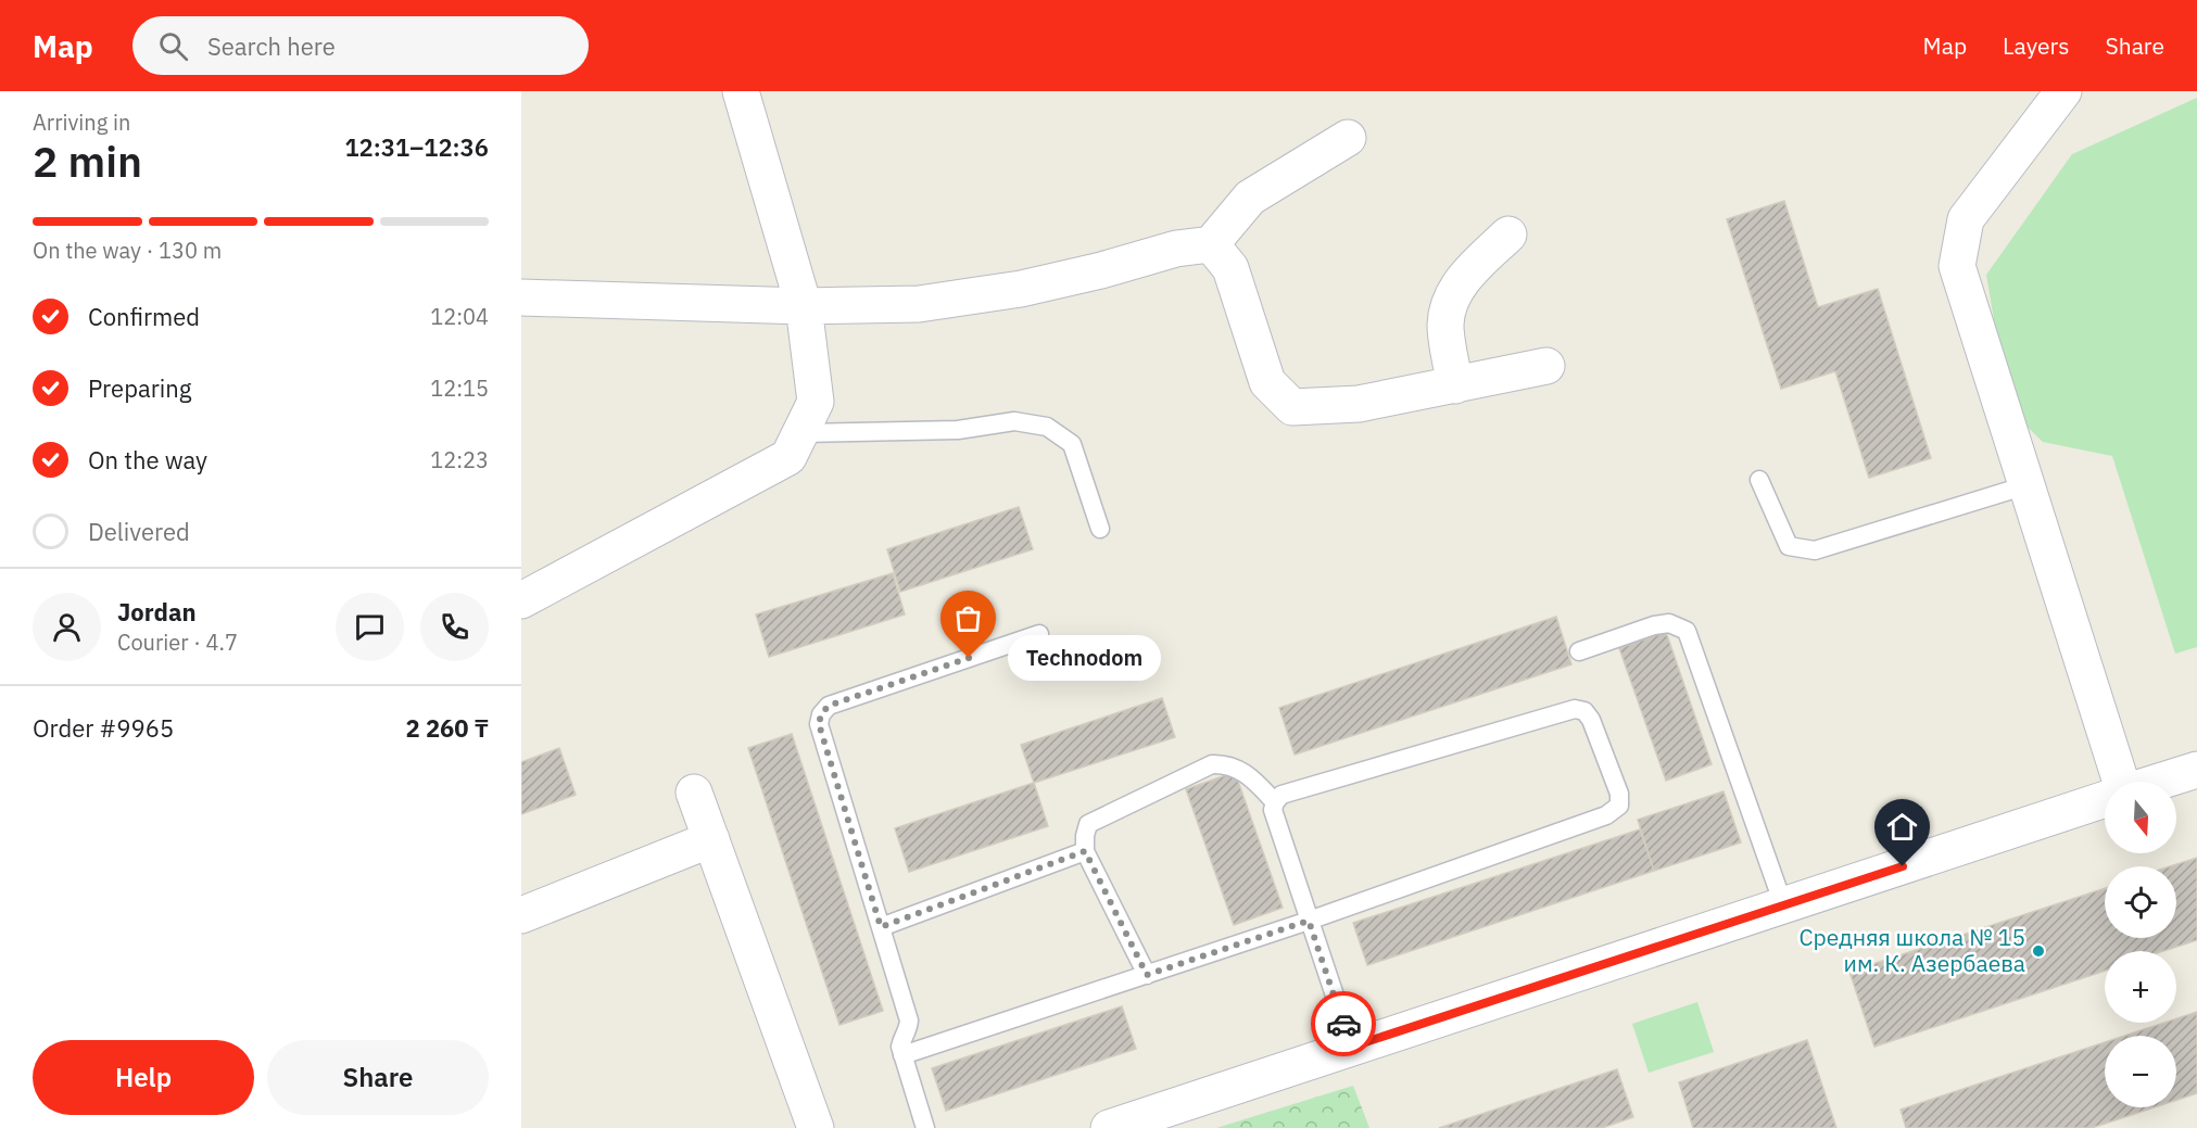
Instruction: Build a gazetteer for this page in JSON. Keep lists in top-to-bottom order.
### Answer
{
  "places": ["Technodom", "Средняя школа № 15 им. К. Азербаева"],
  "north": "bottom",
  "page": {
    "header": "Map",
    "search": "Search here",
    "nav": ["Map", "Layers", "Share"],
    "heading": ["2 min", "Arriving in", "12:31–12:36"],
    "panel": [
      "Jordan",
      "Courier · 4.7",
      "Order #9965",
      "2 260 ₸"
    ],
    "bar": "On the way · 130 m",
    "list": [
      ["Confirmed", "12:04"],
      ["Preparing", "12:15"],
      ["On the way", "12:23"],
      "Delivered"
    ],
    "bubble": "Technodom",
    "map_buttons": ["+", "−"],
    "buttons": ["Help", "Share"]
  }
}
